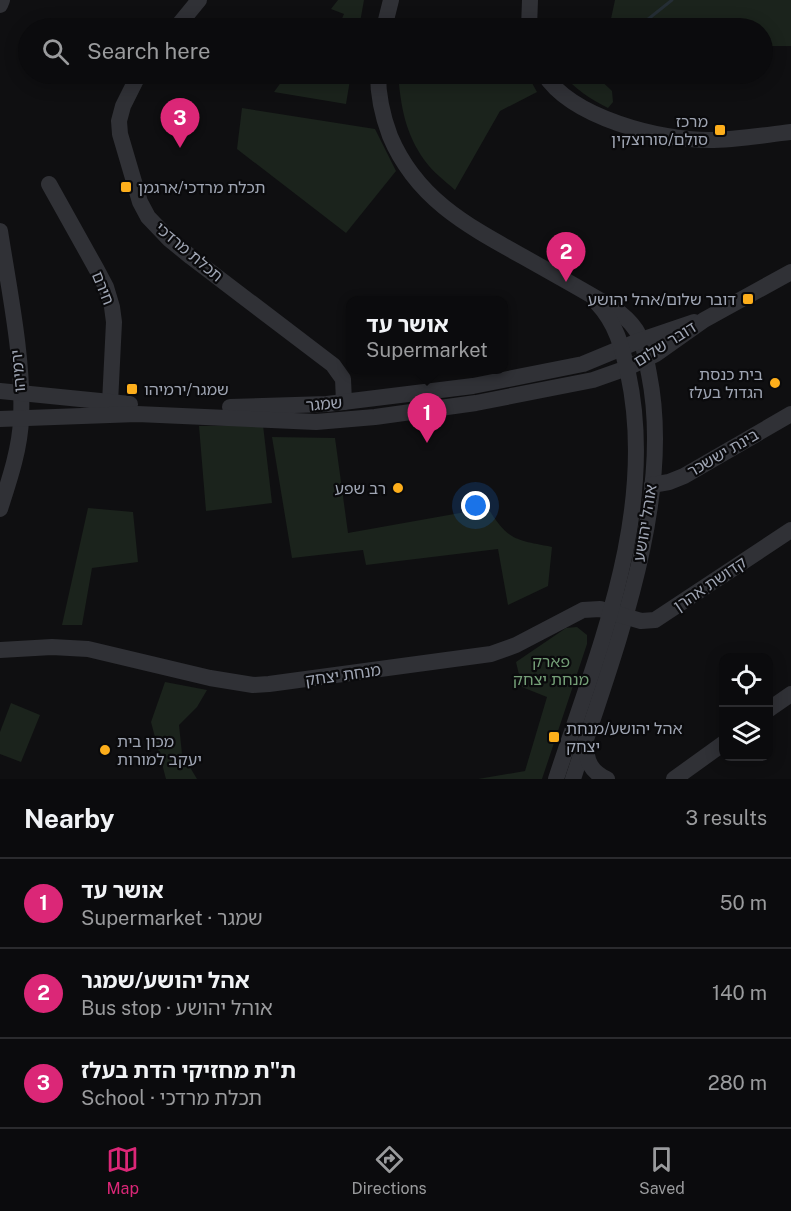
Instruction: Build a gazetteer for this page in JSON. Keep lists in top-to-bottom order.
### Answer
{
  "streets": {
    "street": [
      "תכלת מרדכי",
      "חירם",
      "דובר שלום",
      "ירמיהו",
      "שמגר",
      "בינת יששכר",
      "אוהל יהושע",
      "קדושת אהרן",
      "מנחת יצחק"
    ]
  },
  "crossings": [
    ["תכלת מרדכי", "שמגר"],
    ["חירם", "שמגר"],
    ["דובר שלום", "שמגר"],
    ["דובר שלום", "אוהל יהושע"],
    ["ירמיהו", "שמגר"],
    ["שמגר", "אוהל יהושע"],
    ["בינת יששכר", "אוהל יהושע"],
    ["אוהל יהושע", "קדושת אהרן"],
    ["אוהל יהושע", "מנחת יצחק"],
    ["קדושת אהרן", "מנחת יצחק"]
  ],
  "parks": ["פארק מנחת יצחק"],
  "places": {
    "transit": [
      "מרכז סולם/סורוצקין",
      "תכלת מרדכי/ארגמן",
      "דובר שלום/אהל יהושע",
      "שמגר/ירמיהו",
      "אהל יהושע/מנחת יצחק"
    ],
    "other": ["בית כנסת הגדול בעלז", "רב שפע", "מכון בית יעקב למורות"]
  },
  "page": {
    "search": "Search here",
    "pins": ["3", "2", "1"],
    "popup": ["אושר עד", "Supermarket"],
    "heading": ["Nearby", "3 results"],
    "list": [
      {
        "mark": "1",
        "name": "אושר עד",
        "note": "Supermarket · שמגר",
        "value": "50 m"
      },
      {
        "mark": "2",
        "name": "אהל יהושע/שמגר",
        "note": "Bus stop · אוהל יהושע",
        "value": "140 m"
      },
      {
        "mark": "3",
        "name": "ת\"ת מחזיקי הדת בעלז",
        "note": "School · תכלת מרדכי",
        "value": "280 m"
      }
    ],
    "nav": ["Map", "Directions", "Saved"]
  }
}
